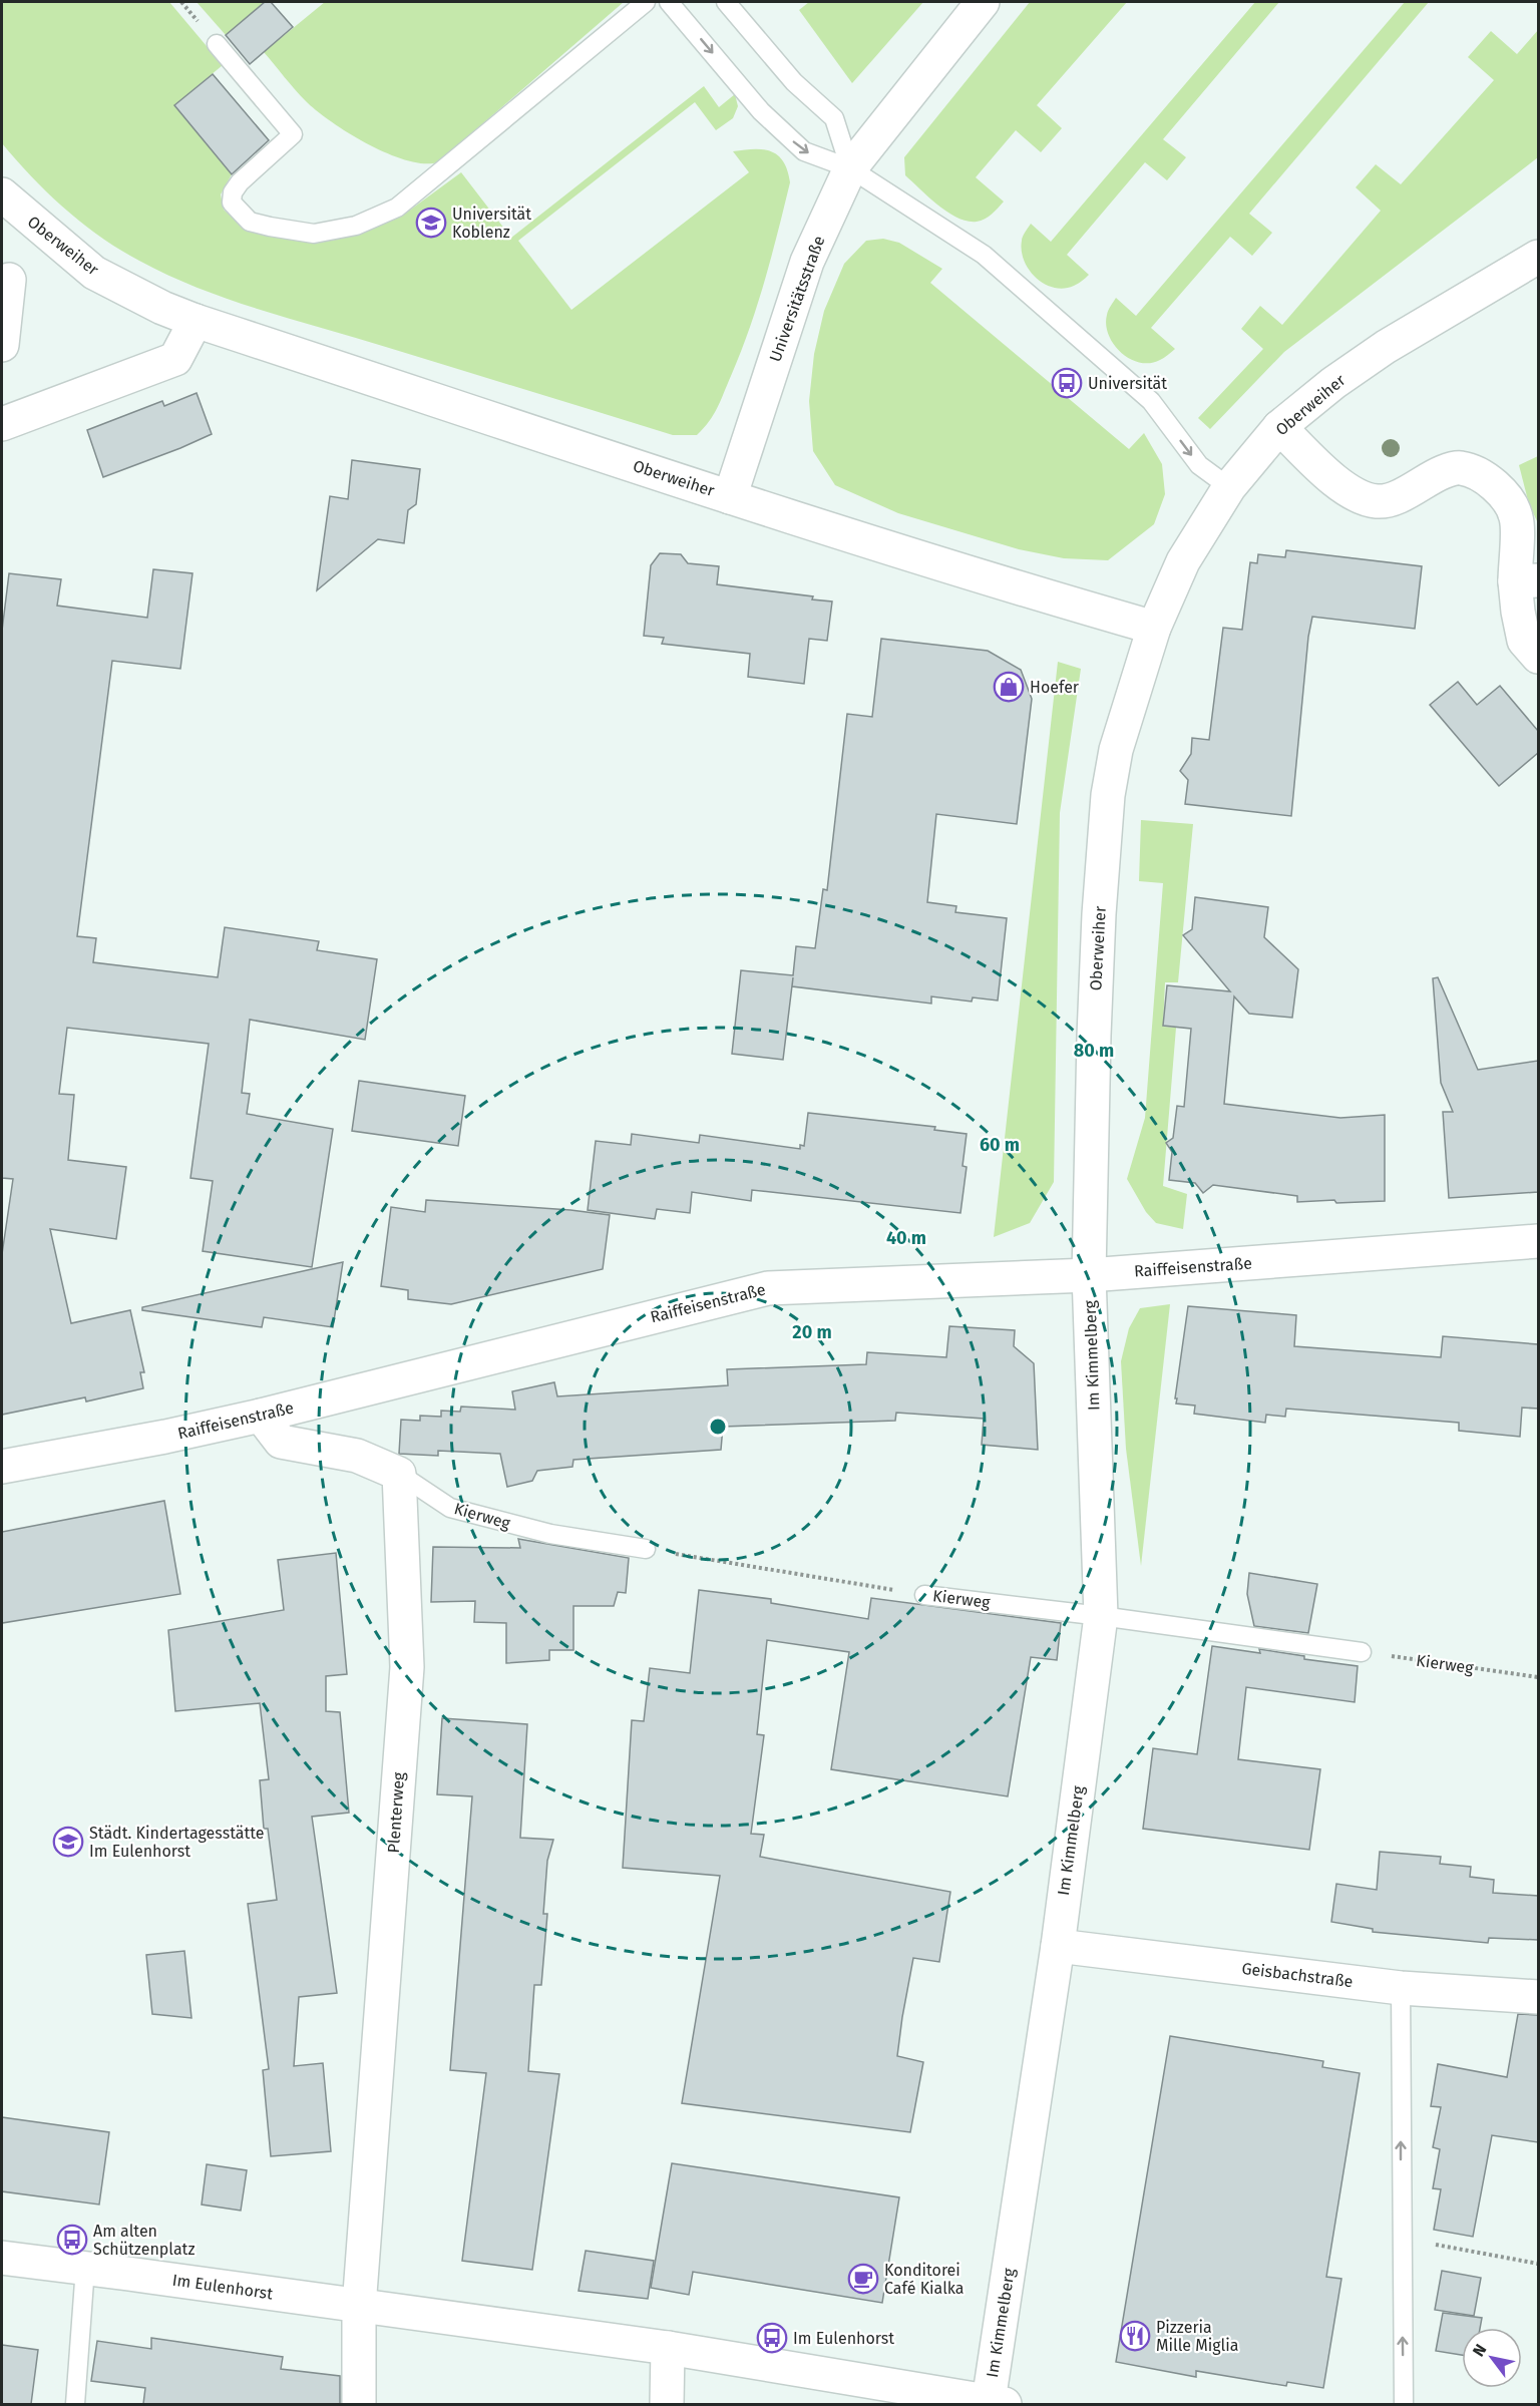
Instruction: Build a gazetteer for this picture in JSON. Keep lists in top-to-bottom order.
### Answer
{
  "streets": {
    "street": [
      "Oberweiher",
      "Universitätsstraße",
      "Raiffeisenstraße",
      "Im Kimmelberg",
      "Plenterweg",
      "Geisbachstraße",
      "Im Eulenhorst"
    ],
    "lane": ["Kierweg"]
  },
  "crossings": [
    ["Oberweiher", "Universitätsstraße"],
    ["Oberweiher", "Raiffeisenstraße"],
    ["Oberweiher", "Im Kimmelberg"],
    ["Raiffeisenstraße", "Im Kimmelberg"],
    ["Im Kimmelberg", "Kierweg"],
    ["Im Kimmelberg", "Geisbachstraße"],
    ["Im Kimmelberg", "Im Eulenhorst"],
    ["Kierweg", "Plenterweg"],
    ["Plenterweg", "Im Eulenhorst"]
  ],
  "places": {
    "school or university": ["Universität Koblenz", "Städt. Kindertagesstätte Im Eulenhorst"],
    "bus stop": ["Universität", "Am alten Schützenplatz", "Im Eulenhorst"],
    "shop": ["Hoefer"],
    "cafe": ["Konditorei Café Kialka"],
    "restaurant": ["Pizzeria Mille Miglia"]
  },
  "north": "top left",
  "rings": [
    "80 m",
    "60 m",
    "40 m",
    "20 m"
  ]
}
